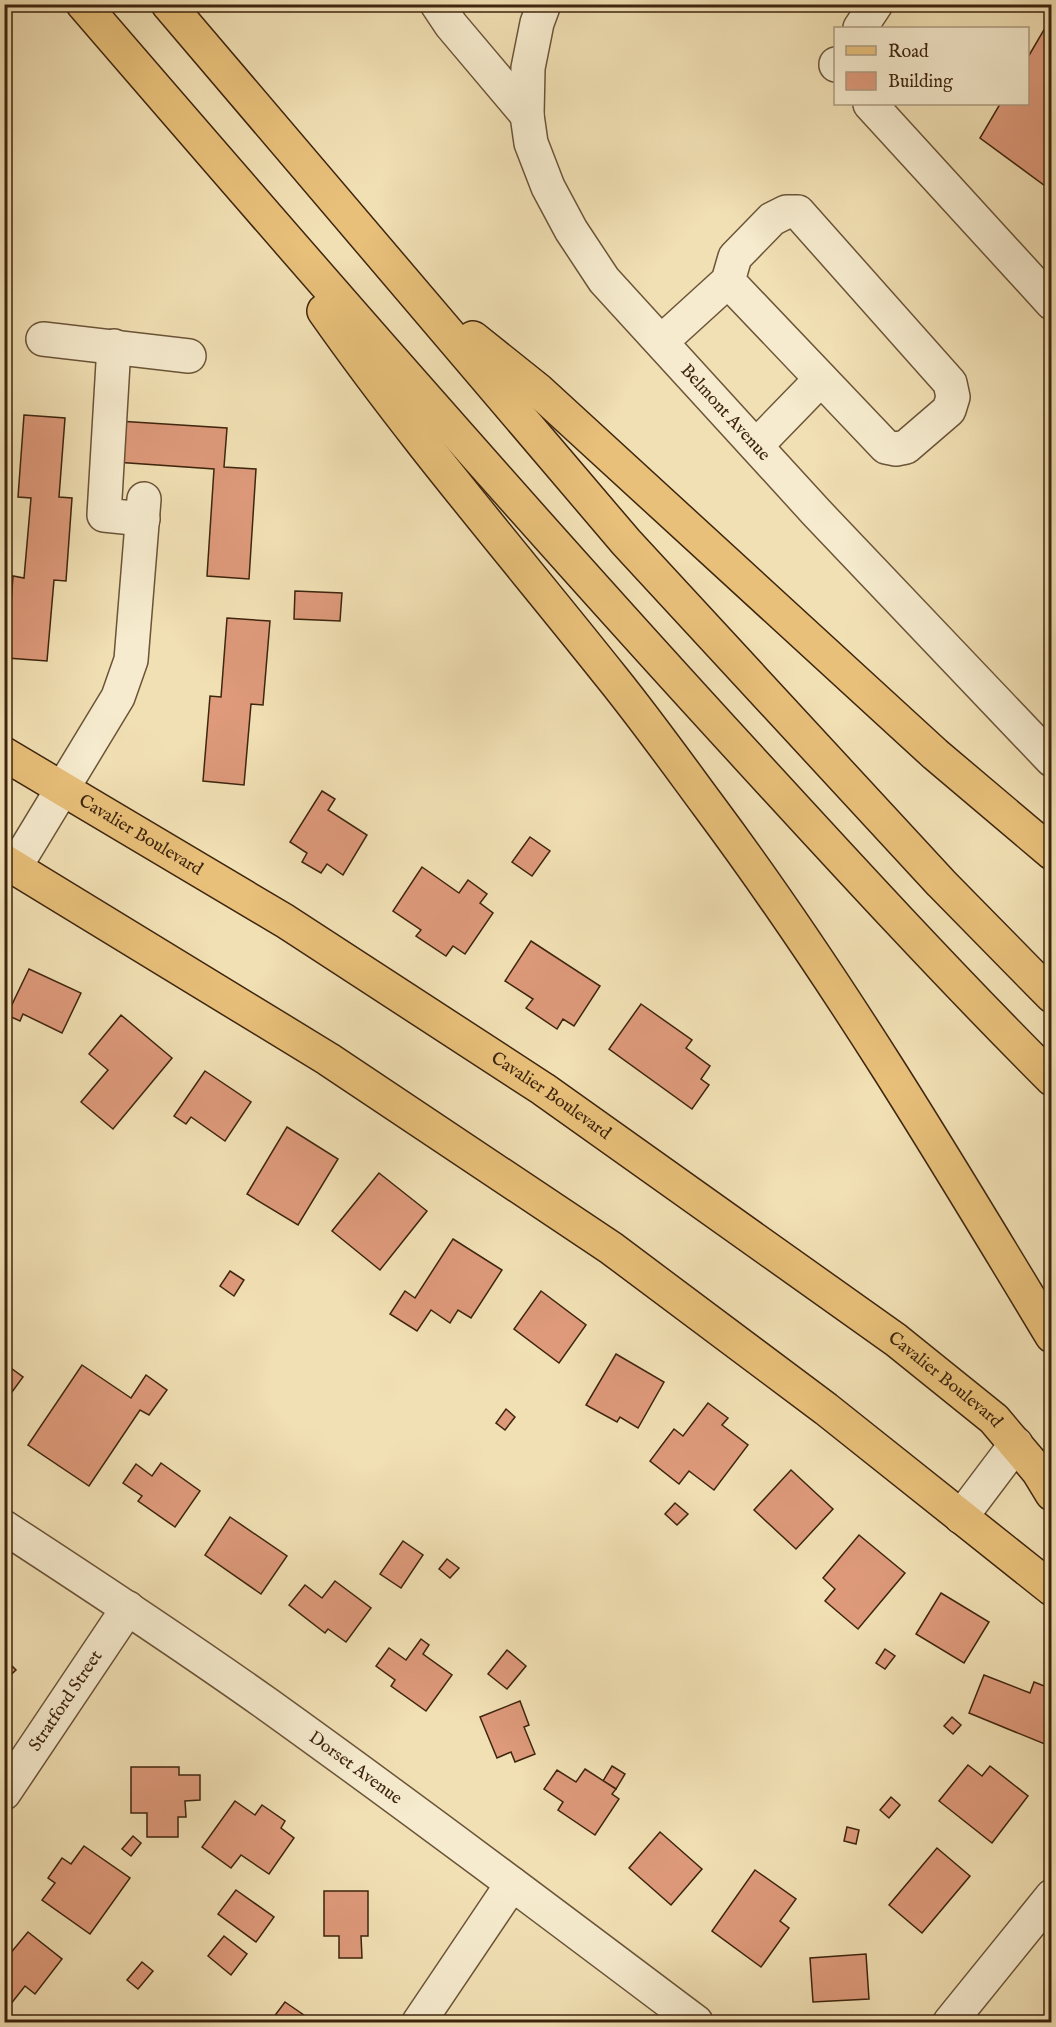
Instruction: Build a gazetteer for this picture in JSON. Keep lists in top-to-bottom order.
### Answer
{
  "streets": {
    "main road": ["Cavalier Boulevard"],
    "street": ["Belmont Avenue", "Stratford Street", "Dorset Avenue"]
  },
  "crossings": [
    ["Stratford Street", "Dorset Avenue"]
  ],
  "legend": ["Road", "Building"]
}
